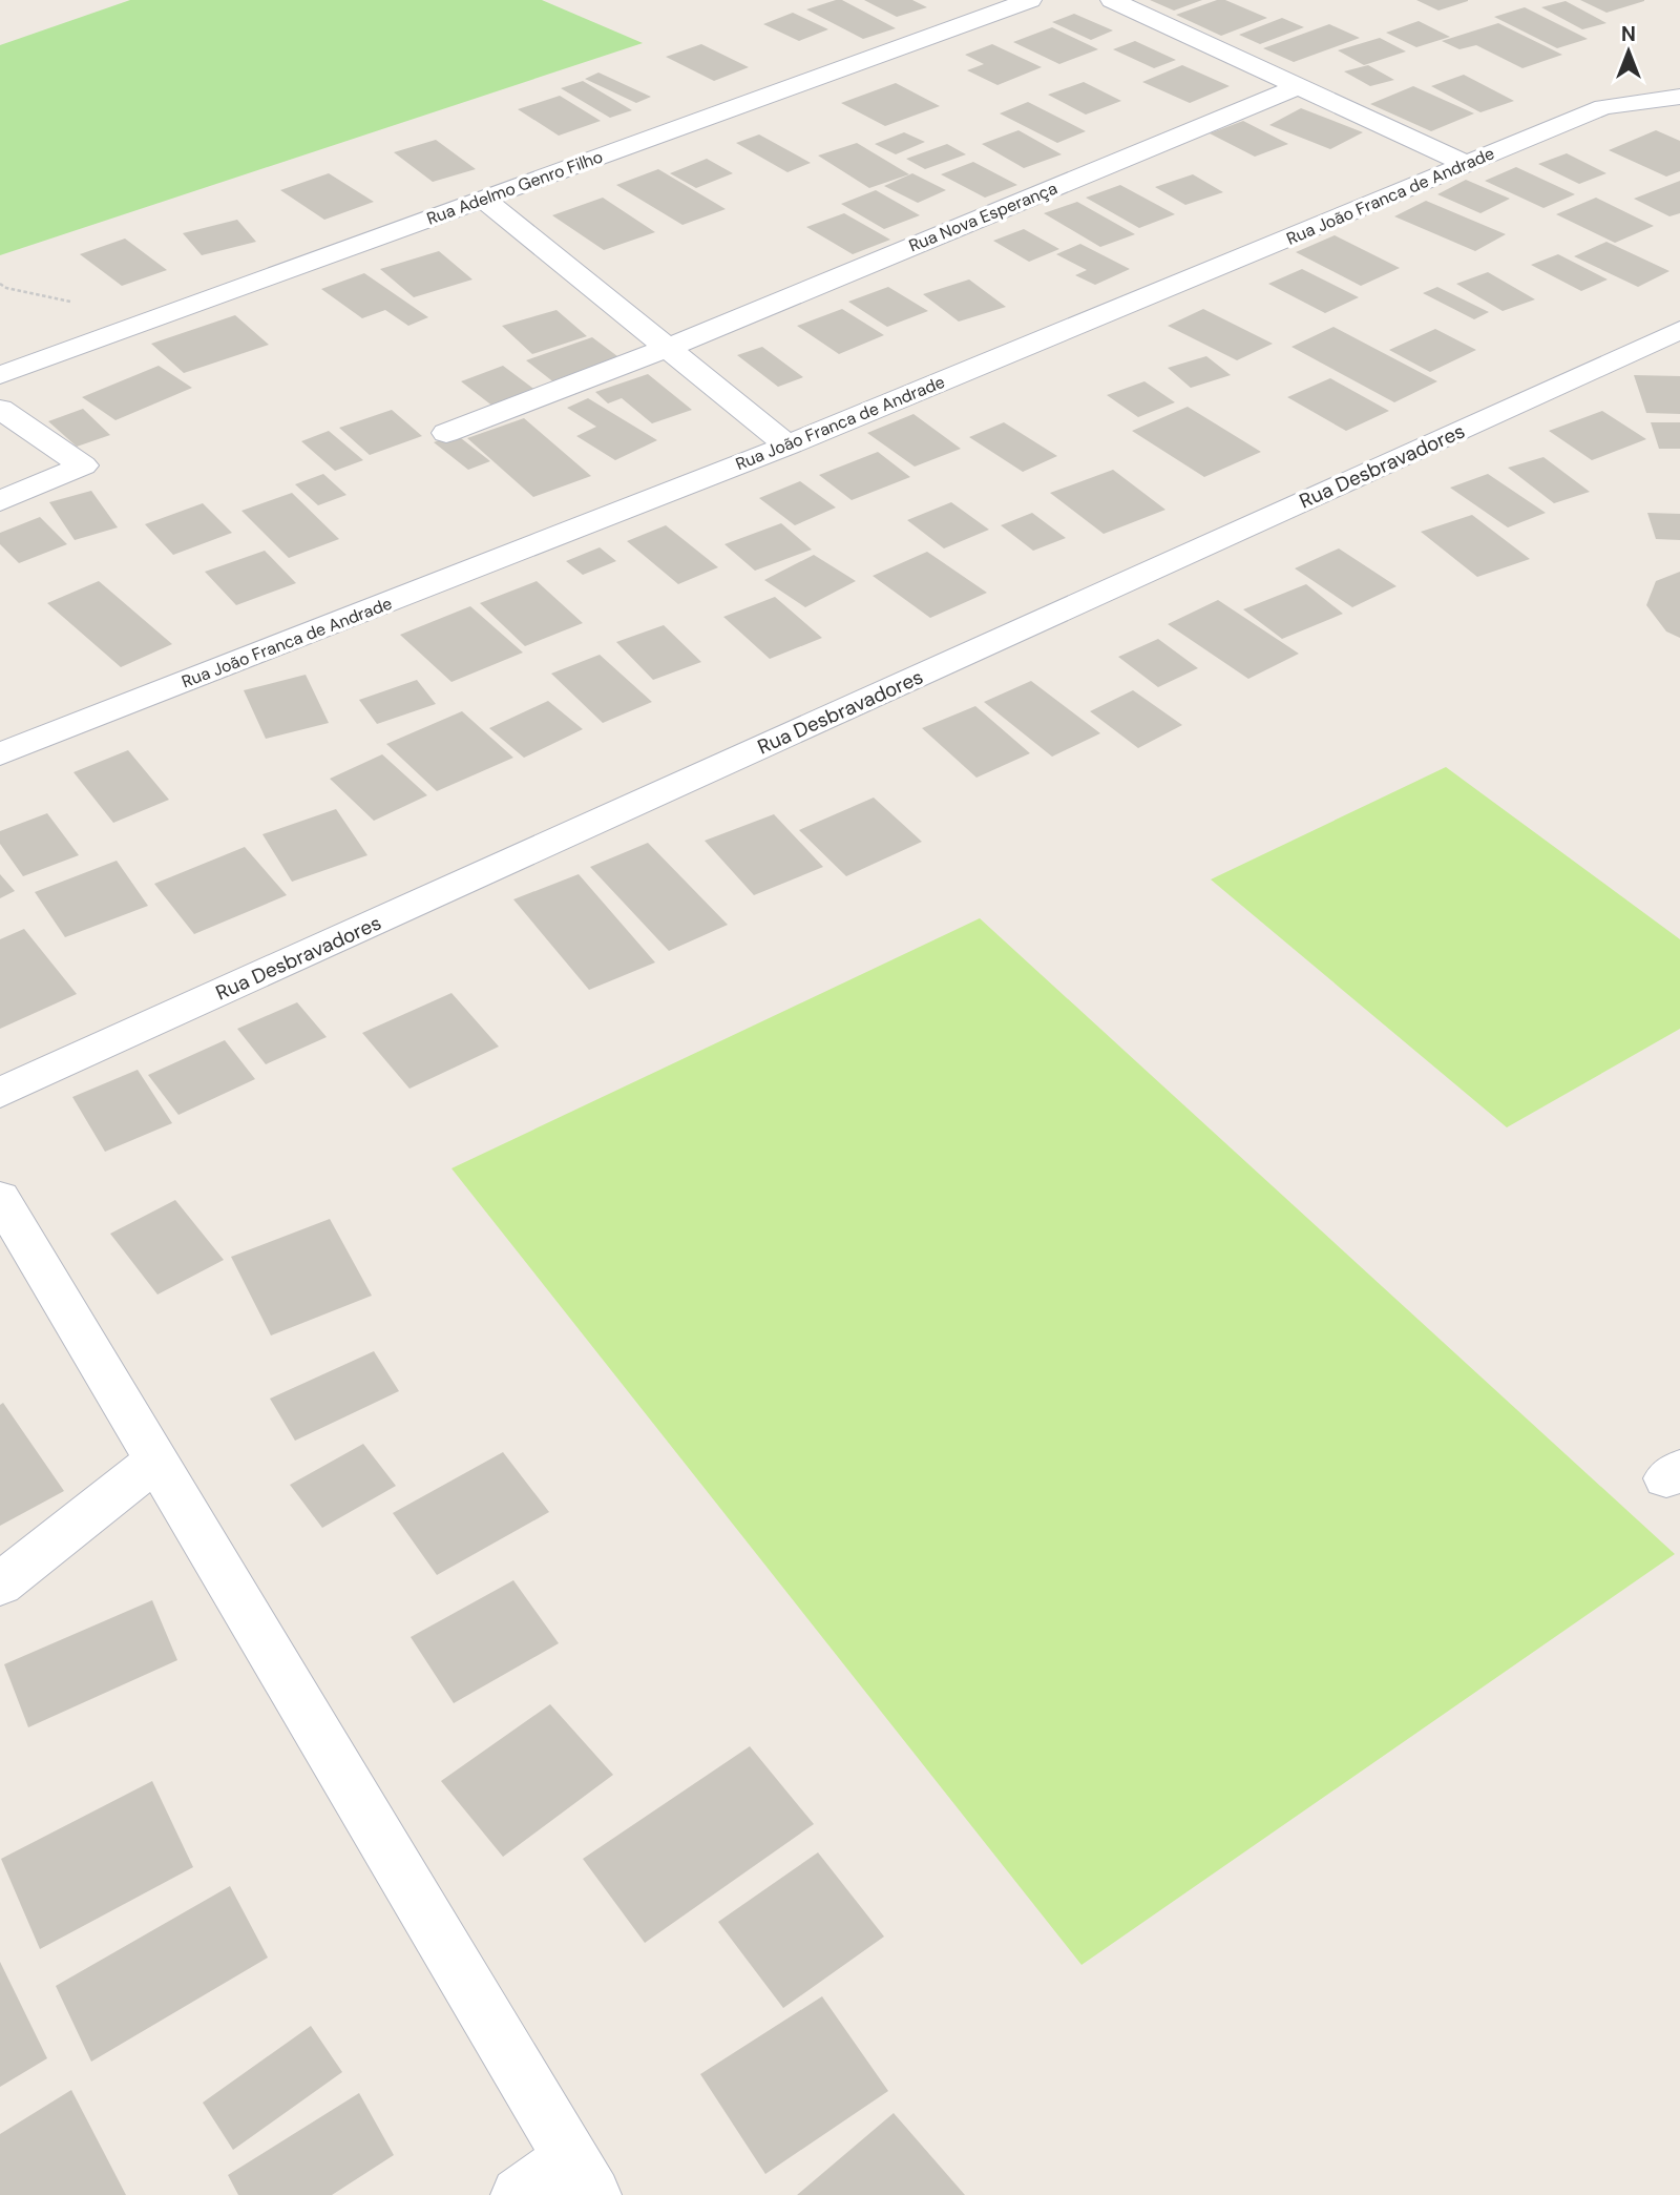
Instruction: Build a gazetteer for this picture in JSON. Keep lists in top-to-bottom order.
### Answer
{
  "streets": {
    "street": [
      "Rua Adelmo Genro Filho",
      "Rua João Franca de Andrade",
      "Rua Nova Esperança",
      "Rua Desbravadores"
    ]
  },
  "north": "top"
}
